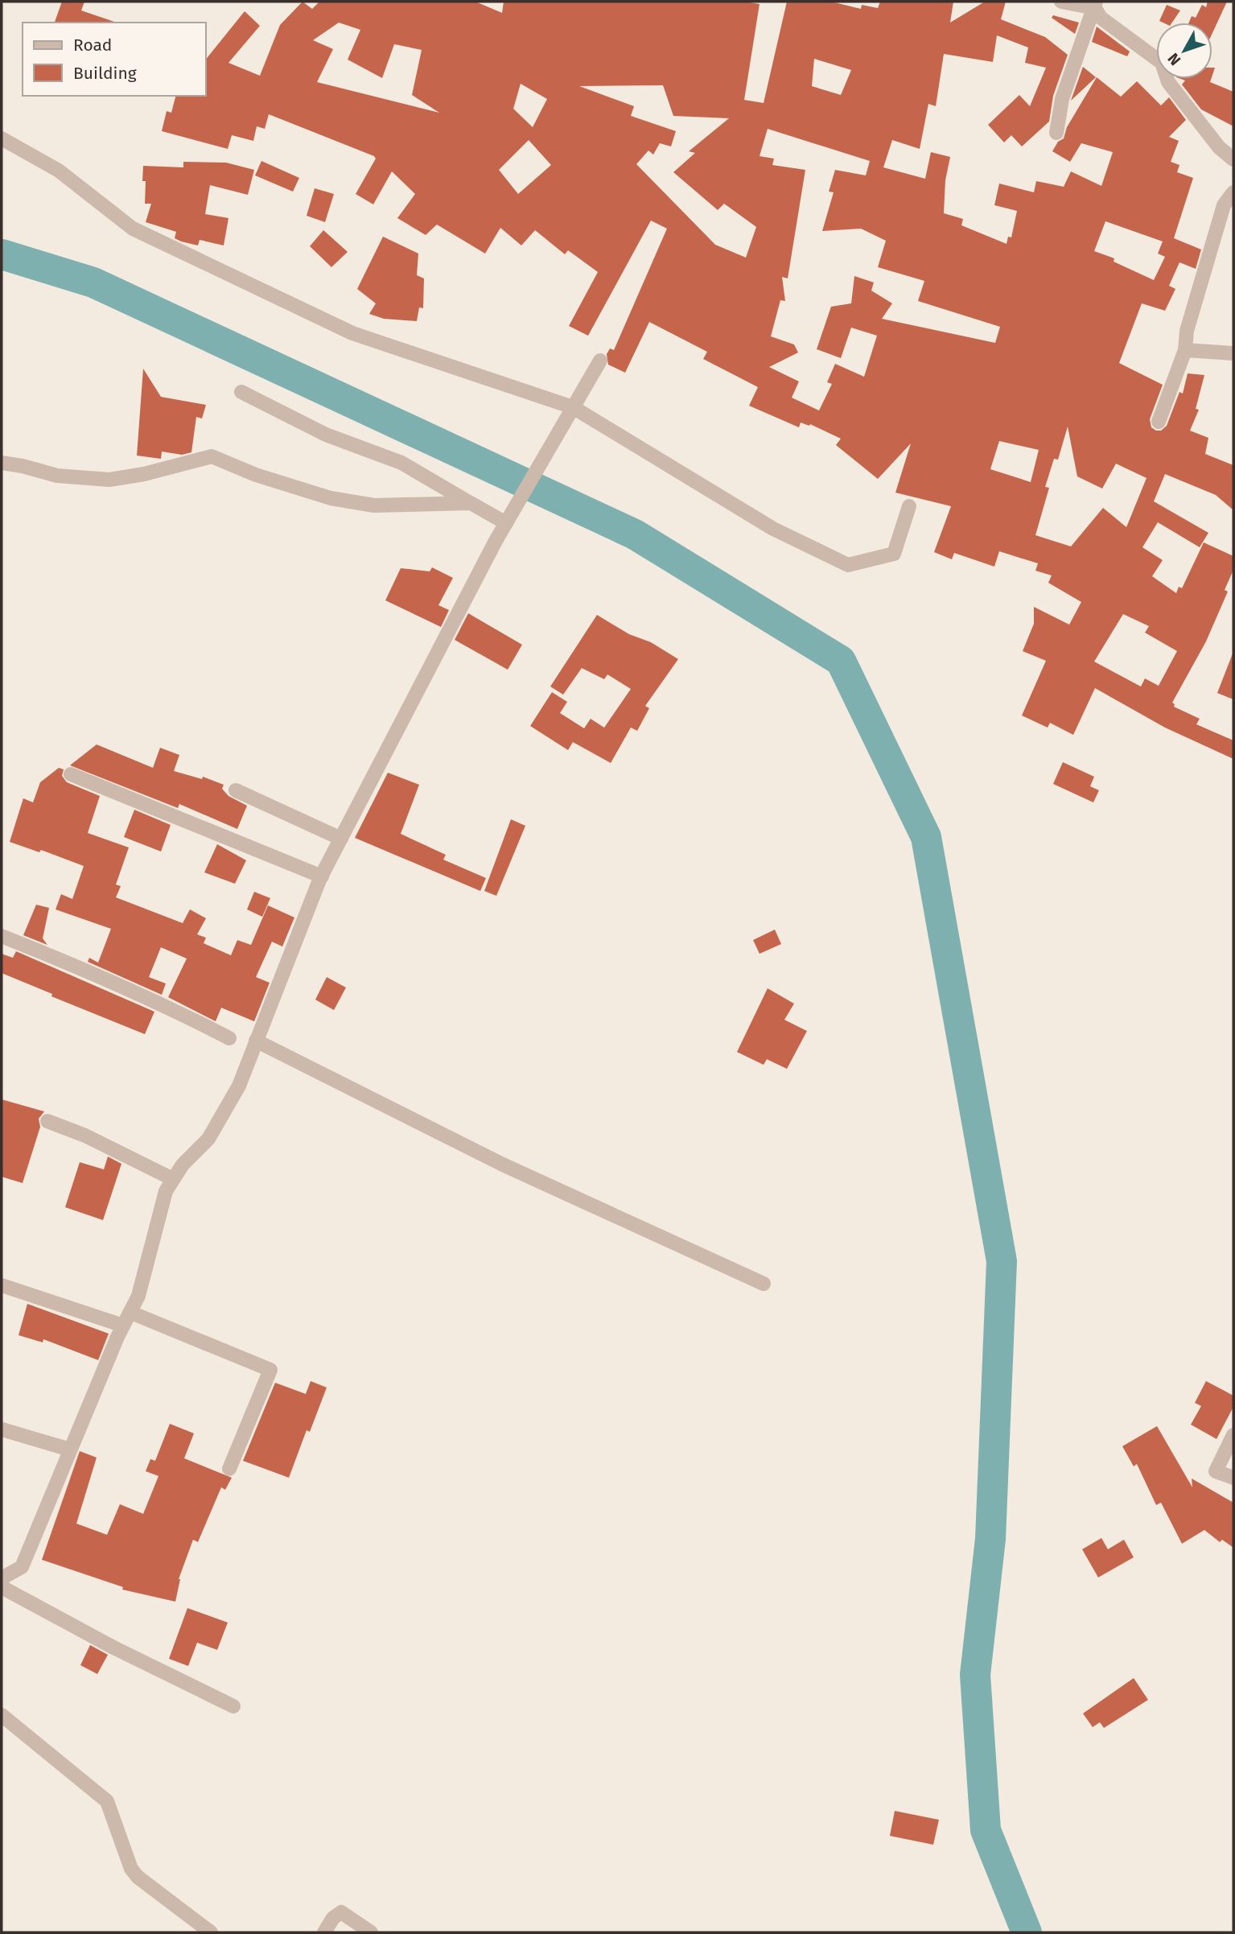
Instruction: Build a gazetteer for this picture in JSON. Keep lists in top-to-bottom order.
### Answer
{
  "legend": ["Road", "Building"],
  "north": "bottom left"
}
